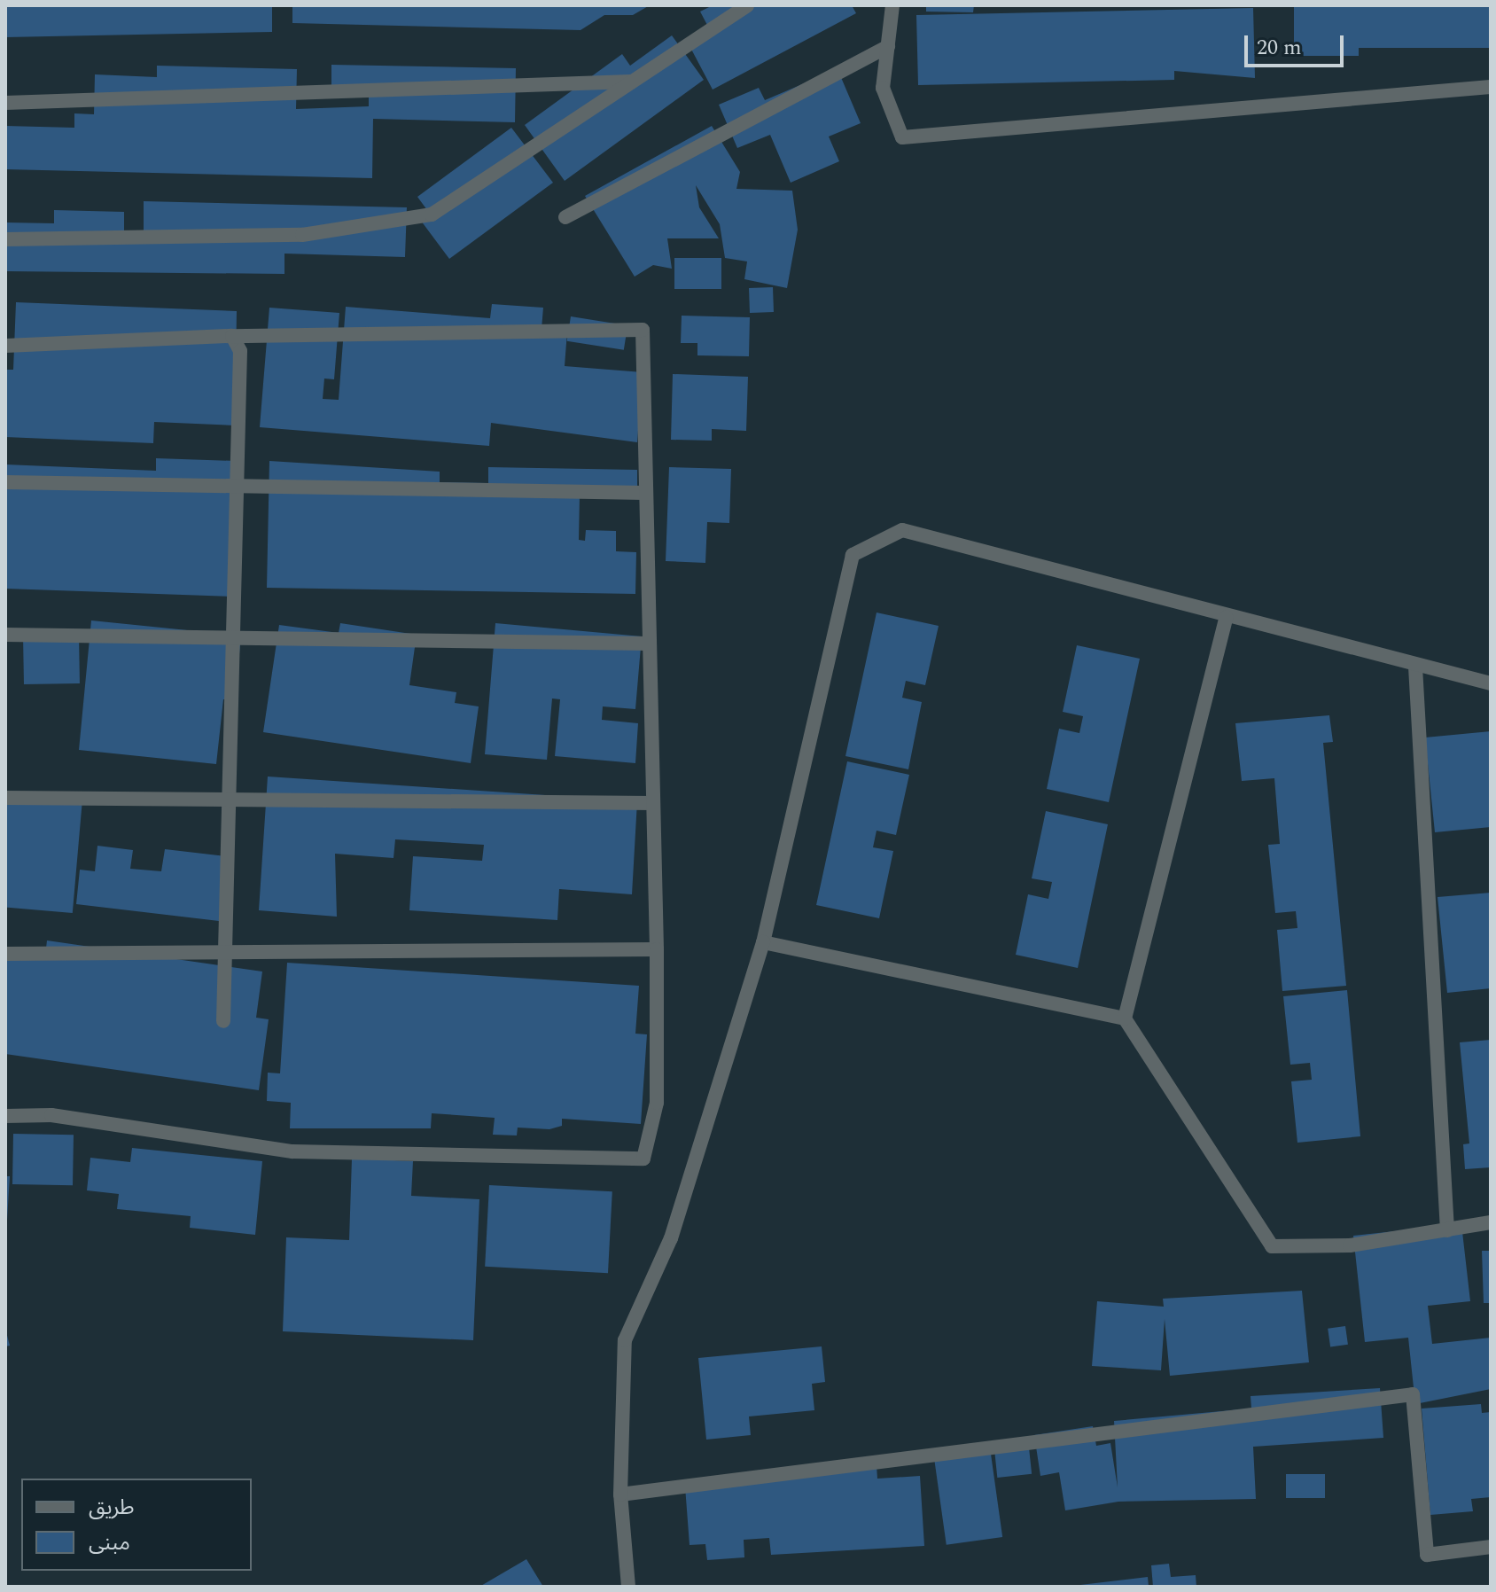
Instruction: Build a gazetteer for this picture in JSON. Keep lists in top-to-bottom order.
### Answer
{
  "legend": ["طريق", "مبنى"],
  "scale_bar": "20 m"
}
